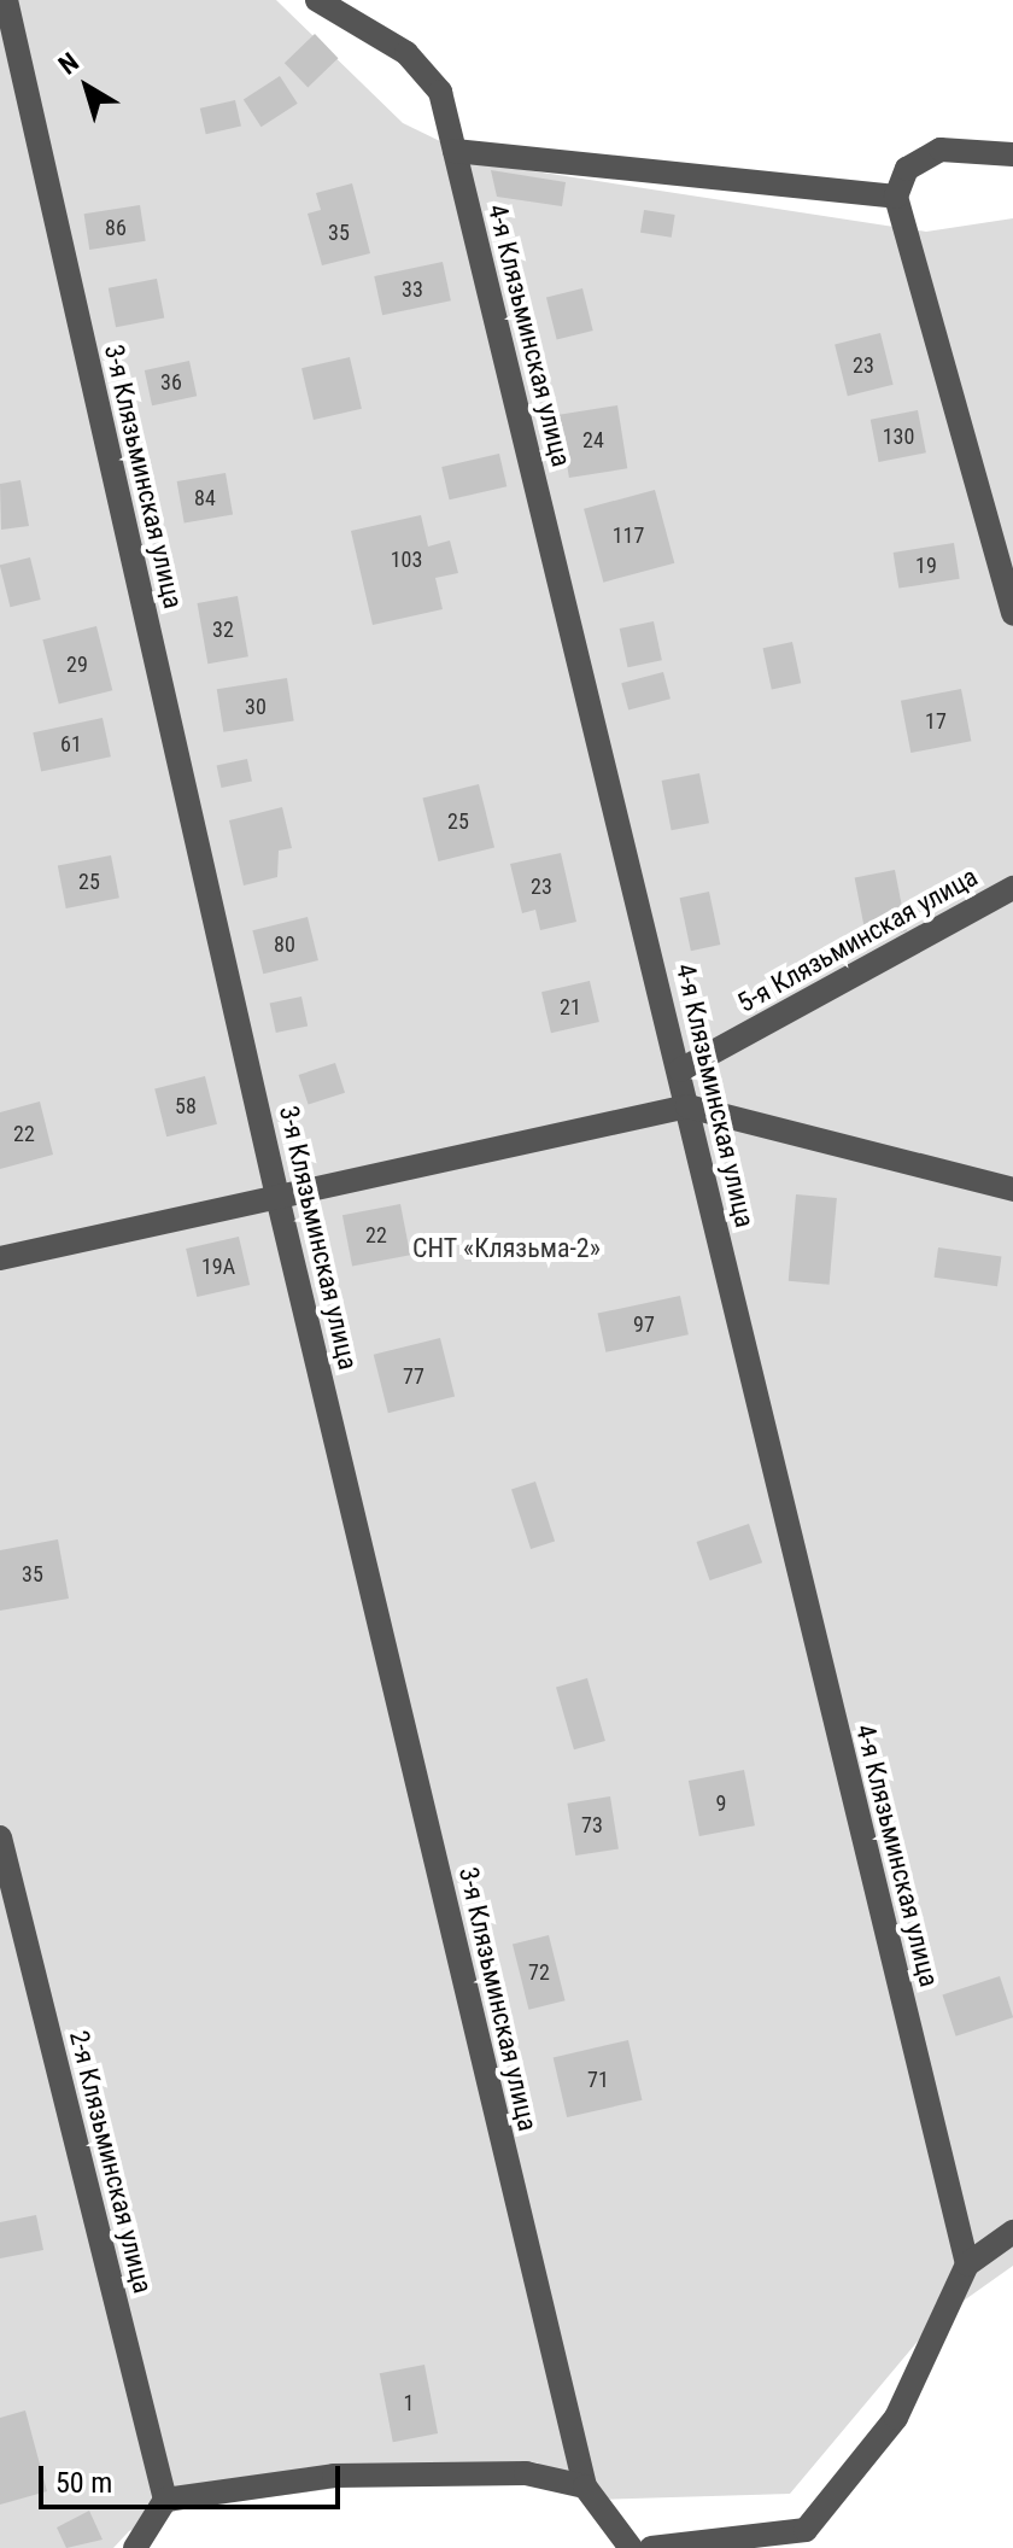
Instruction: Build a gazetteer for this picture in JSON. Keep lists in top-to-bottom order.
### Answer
{
  "streets": {
    "lane": [
      "4-я Клязьминская улица",
      "3-я Клязьминская улица",
      "5-я Клязьминская улица",
      "2-я Клязьминская улица"
    ]
  },
  "crossings": [
    ["4-я Клязьминская улица", "5-я Клязьминская улица"]
  ],
  "parks": ["СНТ «Клязьма-2»"],
  "house_numbers": [
    "86",
    "35",
    "33",
    "23",
    "36",
    "130",
    "24",
    "84",
    "117",
    "103",
    "19",
    "32",
    "29",
    "30",
    "17",
    "61",
    "25",
    "25",
    "23",
    "80",
    "21",
    "58",
    "22",
    "22",
    "19А",
    "97",
    "77",
    "35",
    "9",
    "73",
    "72",
    "71",
    "1"
  ],
  "scale_bar": "50 m",
  "north": "top left"
}
